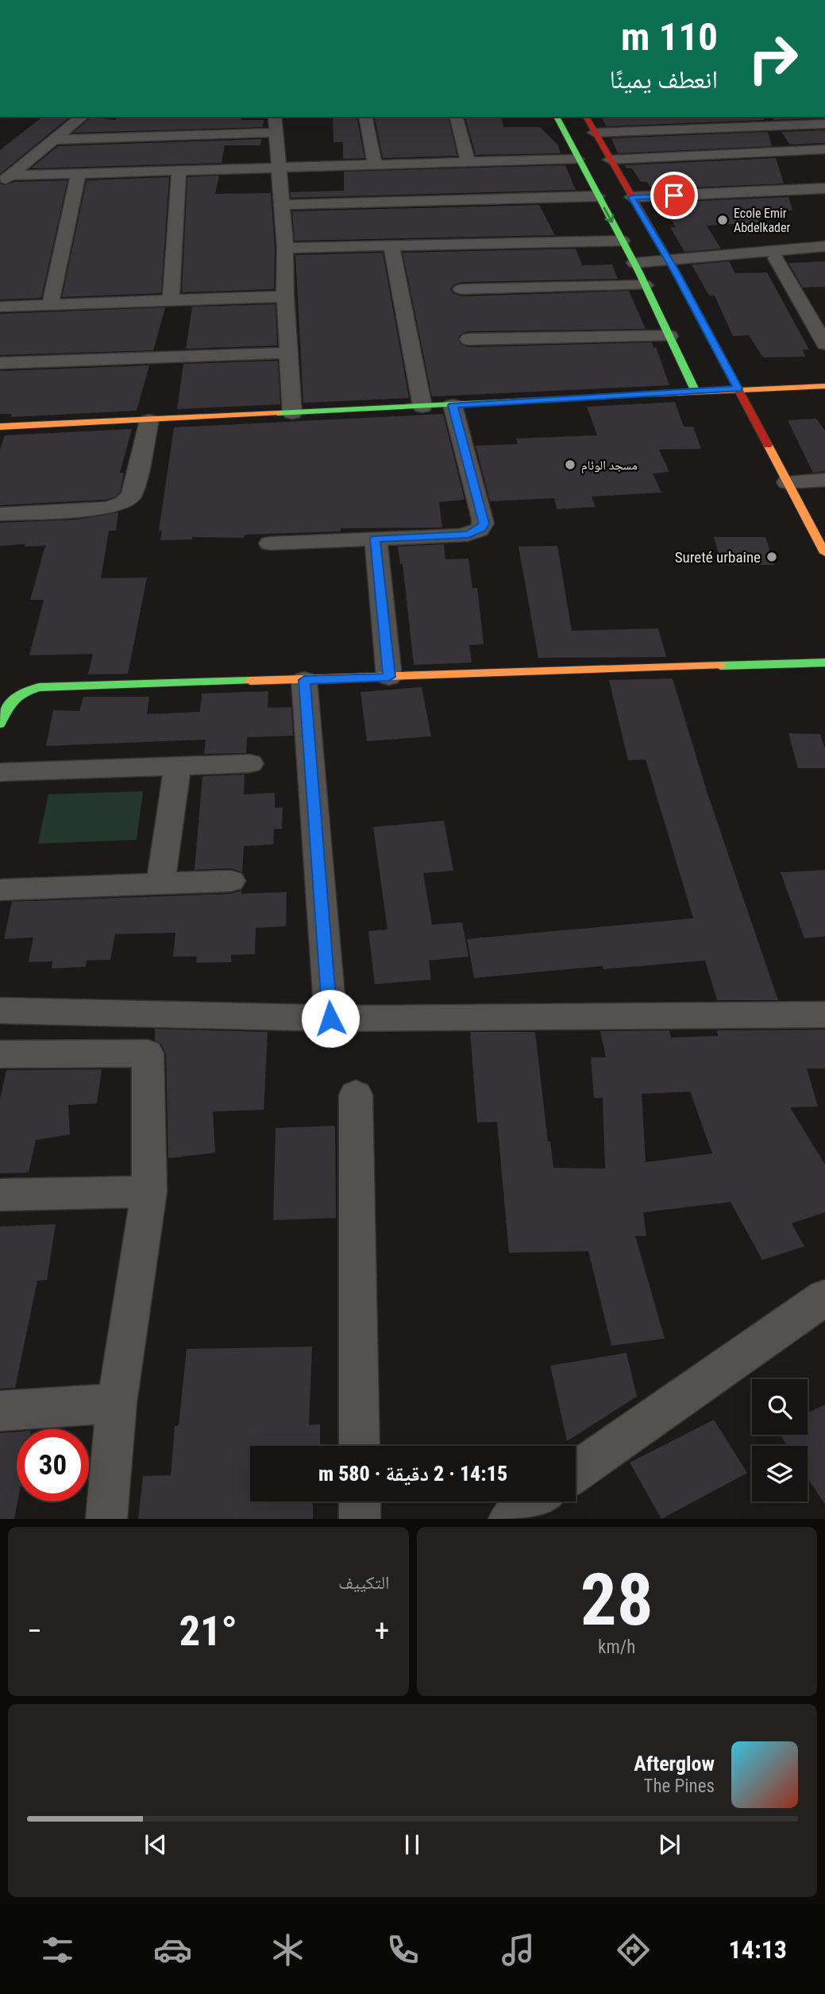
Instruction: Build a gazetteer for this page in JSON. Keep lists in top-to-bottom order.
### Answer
{
  "places": ["Ecole Emir Abdelkader", "مسجد الوئام", "Sureté urbaine"],
  "page": {
    "turn": ["110 m", "انعطف يمينًا"],
    "limit": "30",
    "trip": "14:15 · 2 دقيقة · 580 m",
    "tile": [
      ["28", "km/h"],
      "التكييف"
    ],
    "heat": ["−", "21°", "+"],
    "song": ["Afterglow", "The Pines"],
    "tabs": "14:13"
  }
}
